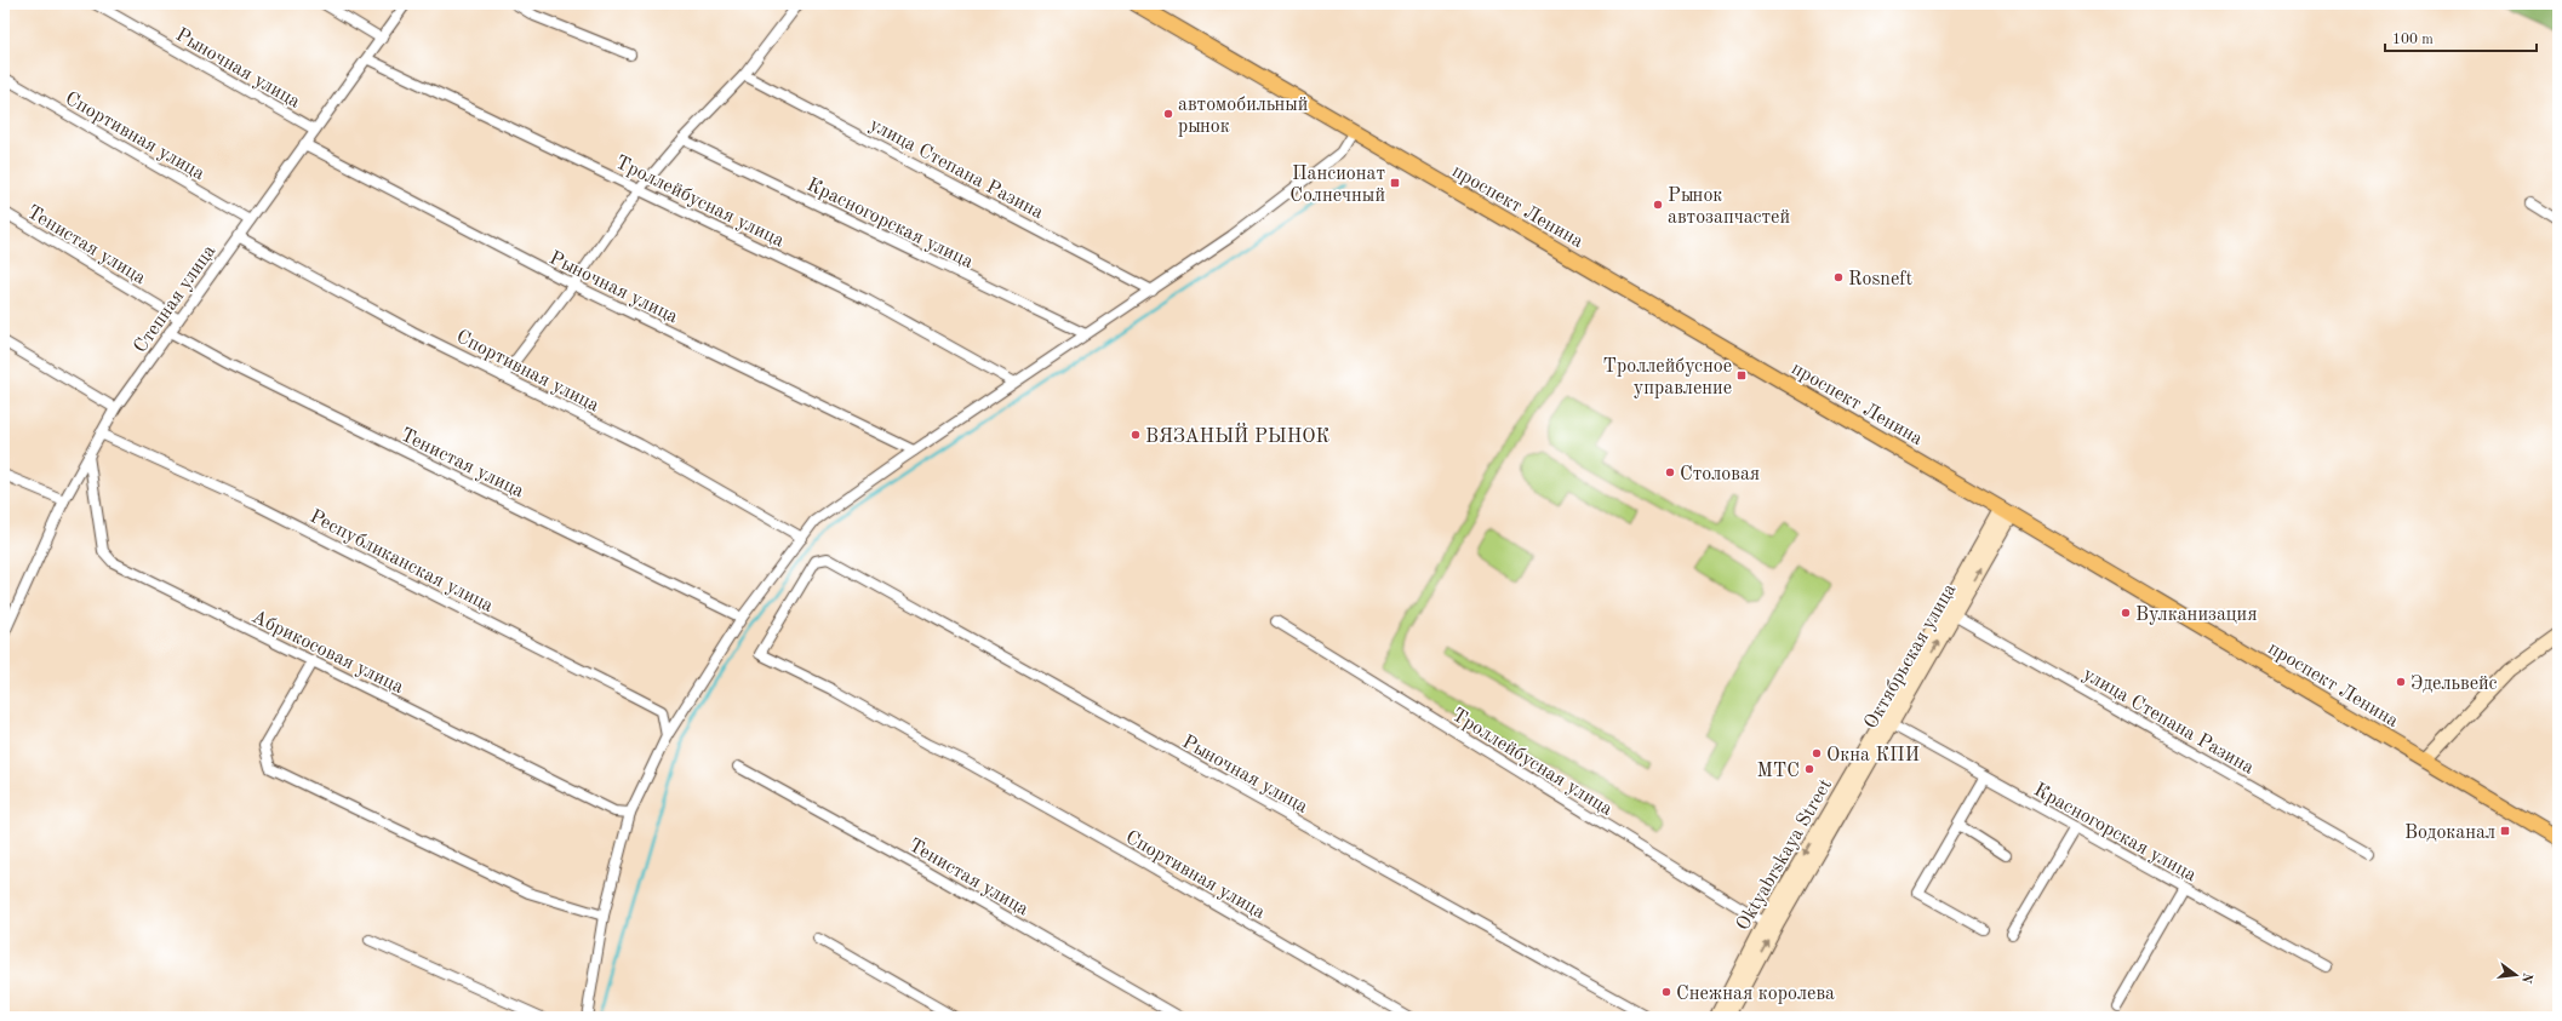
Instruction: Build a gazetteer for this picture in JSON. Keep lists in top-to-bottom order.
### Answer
{
  "streets": {
    "main road": ["проспект Ленина", "Октябрьская улица", "Oktyabrskaya Street"],
    "street": [
      "Рыночная улица",
      "Спортивная улица",
      "улица Степана Разина",
      "Троллейбусная улица",
      "Красногорская улица",
      "Тенистая улица",
      "Степная улица",
      "Республиканская улица",
      "Абрикосовая улица"
    ]
  },
  "crossings": [
    ["Рыночная улица", "Спортивная улица"],
    ["Рыночная улица", "Степная улица"],
    ["Спортивная улица", "Степная улица"],
    ["улица Степана Разина", "Октябрьская улица"],
    ["улица Степана Разина", "Oktyabrskaya Street"],
    ["Троллейбусная улица", "Степная улица"],
    ["Троллейбусная улица", "Октябрьская улица"],
    ["Троллейбусная улица", "Oktyabrskaya Street"],
    ["проспект Ленина", "Октябрьская улица"],
    ["проспект Ленина", "Oktyabrskaya Street"],
    ["Красногорская улица", "Октябрьская улица"],
    ["Тенистая улица", "Степная улица"],
    ["Степная улица", "Республиканская улица"],
    ["Степная улица", "Абрикосовая улица"],
    ["Октябрьская улица", "Oktyabrskaya Street"]
  ],
  "one_way": ["Октябрьская улица", "Oktyabrskaya Street"],
  "places": {
    "other": [
      "автомобильный рынок",
      "Рынок автозапчастей",
      "Rosneft",
      "ВЯЗАНЫЙ РЫНОК",
      "Столовая",
      "Вулканизация",
      "Эдельвейс",
      "Окна КПИ",
      "МТС",
      "Снежная королева"
    ],
    "transit": ["Пансионат Солнечный", "Троллейбусное управление", "Водоканал"]
  },
  "scale_bar": "100 m",
  "north": "right"
}
